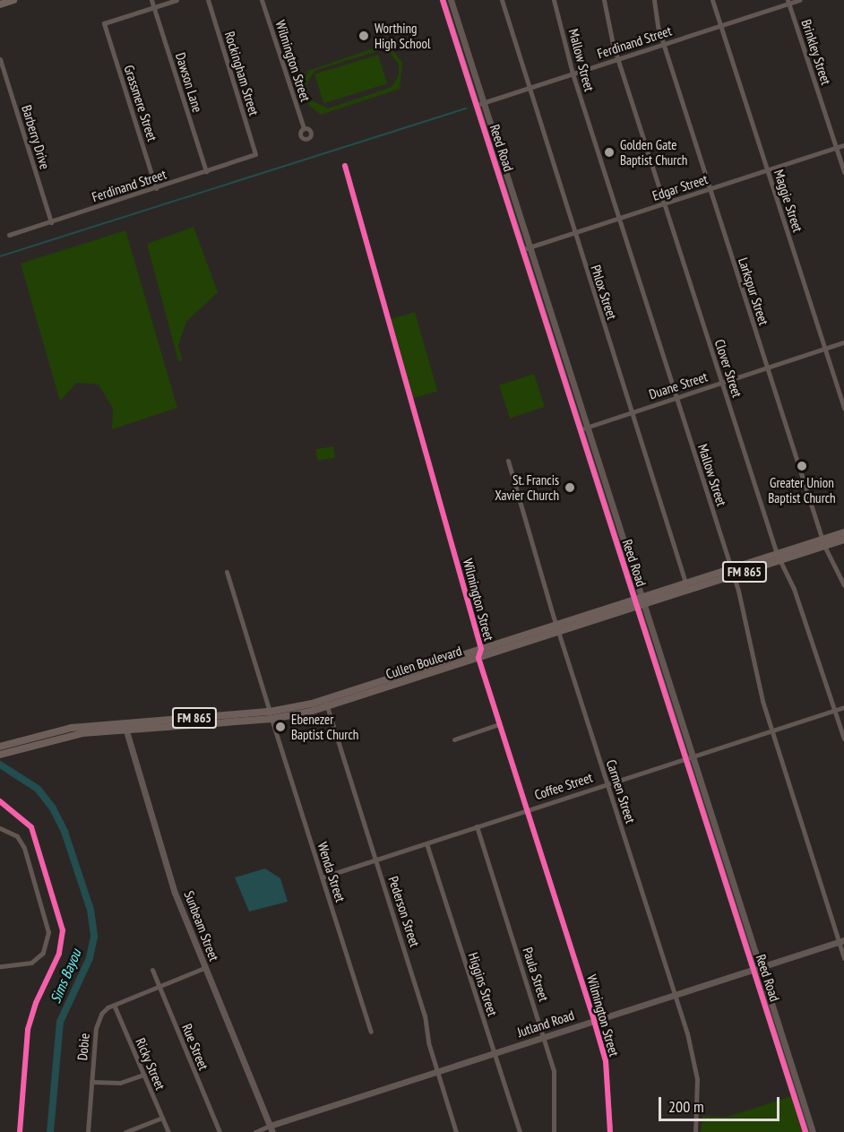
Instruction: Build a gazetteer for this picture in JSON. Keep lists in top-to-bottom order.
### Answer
{
  "streets": {
    "main road": ["FM 865", "Cullen Boulevard"],
    "street": [
      "Ferdinand Street",
      "Brinkley Street",
      "Mallow Street",
      "Wilmington Street",
      "Rockingham Street",
      "Dawson Lane",
      "Grassmere Street",
      "Barberry Drive",
      "Reed Road",
      "Edgar Street",
      "Maggie Street",
      "Larkspur Street",
      "Phlox Street",
      "Clover Street",
      "Duane Street",
      "Coffee Street",
      "Carmen Street",
      "Wenda Street",
      "Pederson Street",
      "Sunbeam Street",
      "Paula Street",
      "Higgins Street",
      "Jutland Road",
      "Dobie",
      "Rue Street",
      "Ricky Street"
    ]
  },
  "crossings": [
    ["Ferdinand Street", "Brinkley Street"],
    ["Ferdinand Street", "Mallow Street"],
    ["Ferdinand Street", "Rockingham Street"],
    ["Ferdinand Street", "Dawson Lane"],
    ["Ferdinand Street", "Grassmere Street"],
    ["Ferdinand Street", "Barberry Drive"],
    ["Ferdinand Street", "Reed Road"],
    ["Ferdinand Street", "Maggie Street"],
    ["Ferdinand Street", "Larkspur Street"],
    ["Ferdinand Street", "Phlox Street"],
    ["Ferdinand Street", "Clover Street"],
    ["Brinkley Street", "Edgar Street"],
    ["Mallow Street", "Edgar Street"],
    ["Mallow Street", "Duane Street"],
    ["Mallow Street", "Cullen Boulevard"],
    ["Mallow Street", "Coffee Street"],
    ["Mallow Street", "Jutland Road"],
    ["Wilmington Street", "Cullen Boulevard"],
    ["Wilmington Street", "Coffee Street"],
    ["Wilmington Street", "Jutland Road"],
    ["Dawson Lane", "Grassmere Street"],
    ["Reed Road", "Edgar Street"],
    ["Reed Road", "Duane Street"],
    ["Reed Road", "Cullen Boulevard"],
    ["Reed Road", "Coffee Street"],
    ["Reed Road", "Jutland Road"],
    ["Edgar Street", "Maggie Street"],
    ["Edgar Street", "Larkspur Street"],
    ["Edgar Street", "Phlox Street"],
    ["Edgar Street", "Clover Street"],
    ["Maggie Street", "Duane Street"],
    ["Larkspur Street", "Duane Street"],
    ["Larkspur Street", "Cullen Boulevard"],
    ["Phlox Street", "Duane Street"],
    ["Phlox Street", "Cullen Boulevard"],
    ["Clover Street", "Duane Street"],
    ["Clover Street", "Cullen Boulevard"],
    ["Clover Street", "Coffee Street"],
    ["Cullen Boulevard", "Carmen Street"],
    ["Cullen Boulevard", "Wenda Street"],
    ["Cullen Boulevard", "Pederson Street"],
    ["Cullen Boulevard", "Sunbeam Street"],
    ["Coffee Street", "Carmen Street"],
    ["Coffee Street", "Wenda Street"],
    ["Coffee Street", "Pederson Street"],
    ["Coffee Street", "Paula Street"],
    ["Coffee Street", "Higgins Street"],
    ["Carmen Street", "Jutland Road"],
    ["Pederson Street", "Jutland Road"],
    ["Sunbeam Street", "Jutland Road"],
    ["Sunbeam Street", "Dobie"],
    ["Paula Street", "Jutland Road"],
    ["Higgins Street", "Jutland Road"],
    ["Dobie", "Rue Street"],
    ["Dobie", "Ricky Street"]
  ],
  "water": ["Sims Bayou"],
  "places": [
    "Worthing High School",
    "Golden Gate Baptist Church",
    "Greater Union Baptist Church",
    "St. Francis Xavier Church",
    "Ebenezer Baptist Church"
  ],
  "scale_bar": "200 m"
}
